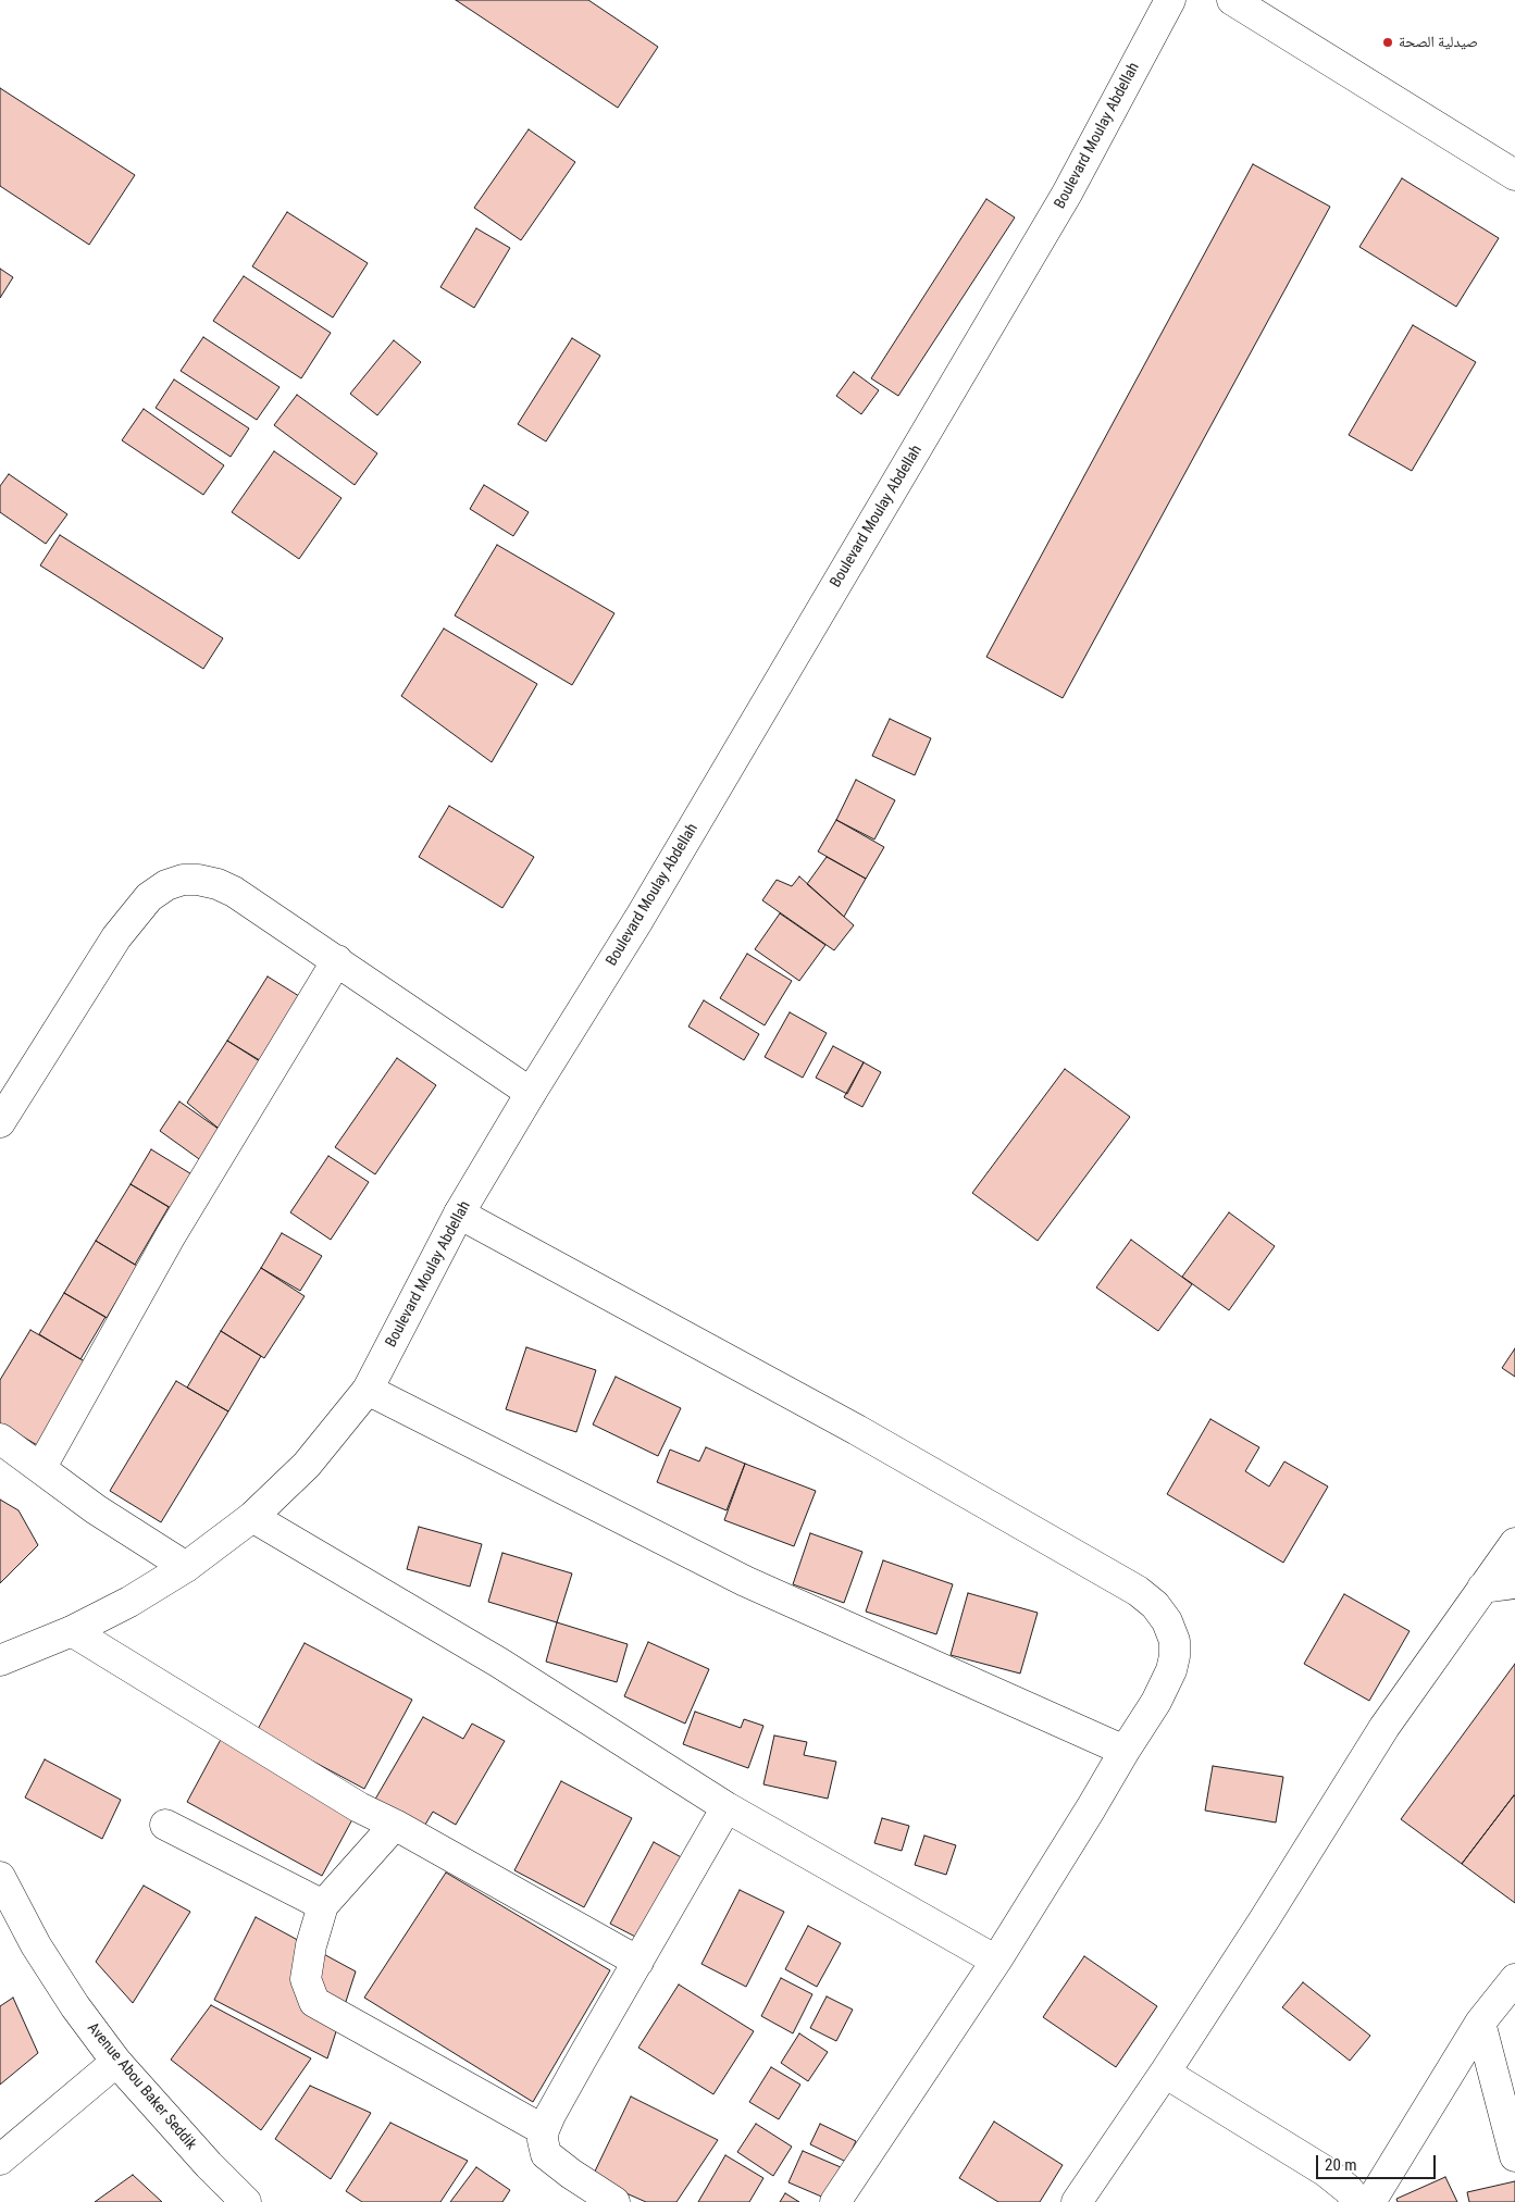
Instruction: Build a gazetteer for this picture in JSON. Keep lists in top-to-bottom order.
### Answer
{
  "streets": {
    "street": ["Boulevard Moulay Abdellah", "Avenue Abou Baker Seddik"]
  },
  "places": ["صيدلية الصحة"],
  "scale_bar": "20 m"
}
